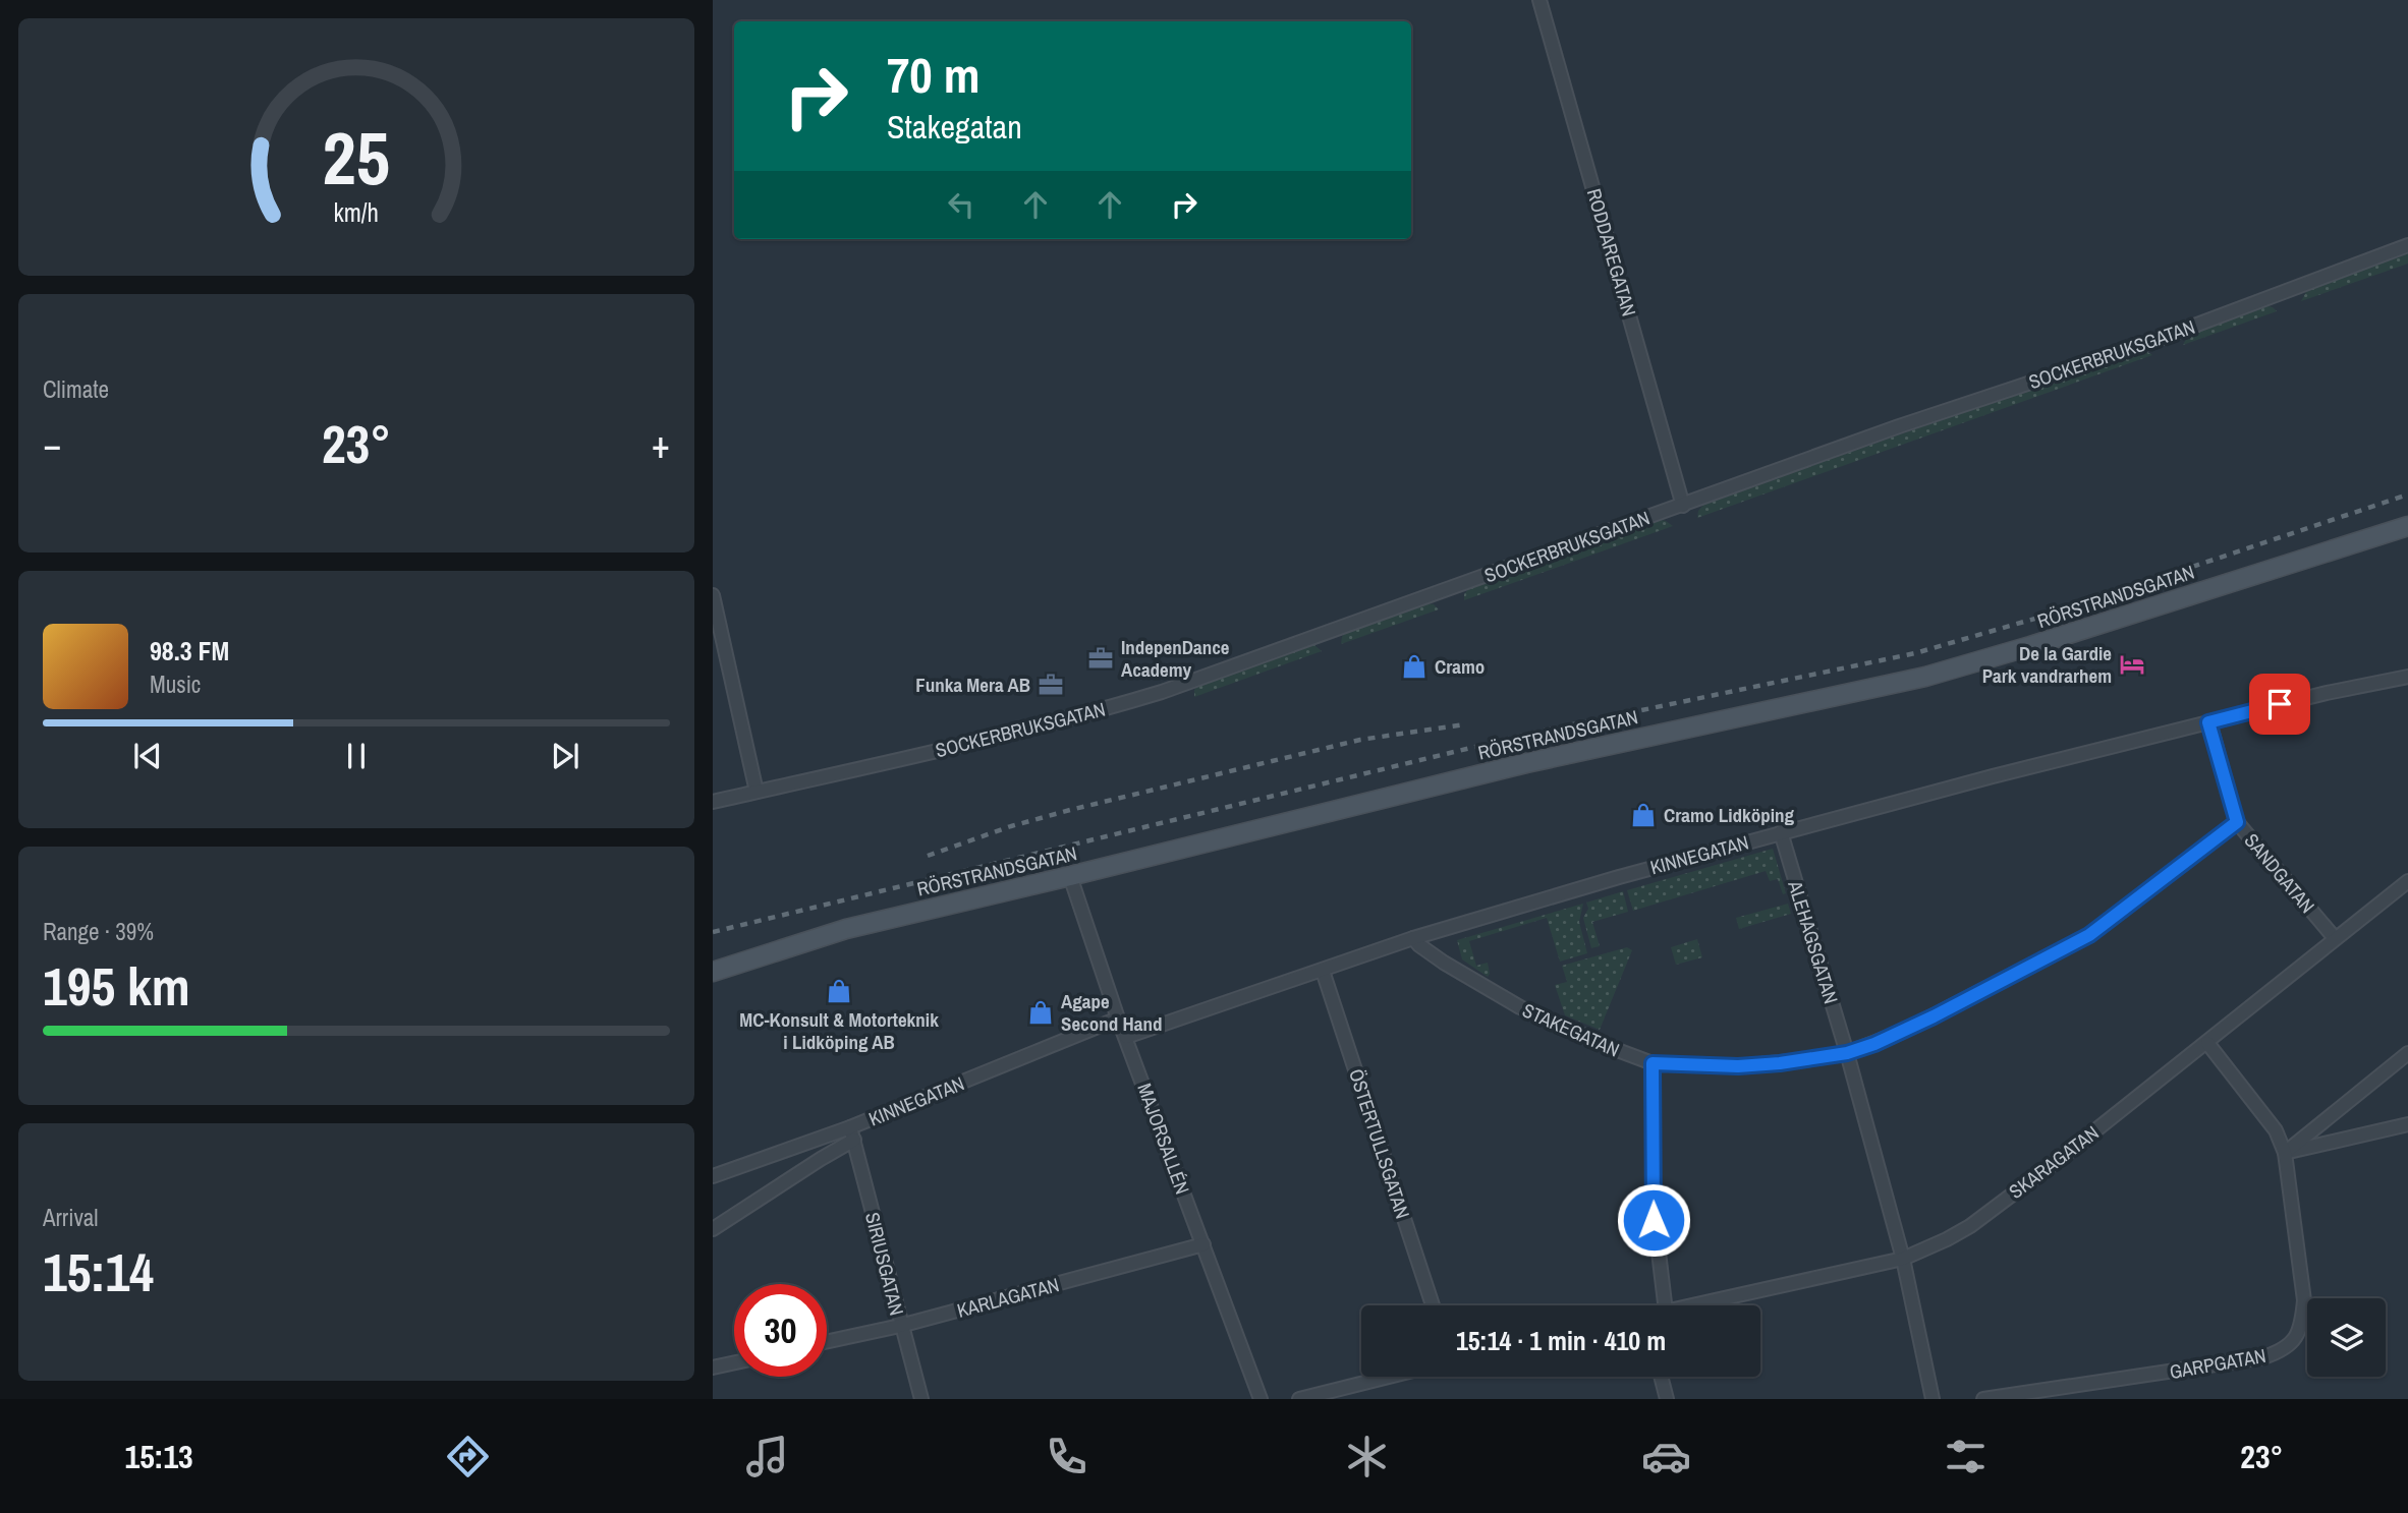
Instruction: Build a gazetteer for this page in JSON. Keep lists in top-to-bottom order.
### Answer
{
  "streets": {
    "main road": ["RÖRSTRANDSGATAN"],
    "street": [
      "RODDAREGATAN",
      "SOCKERBRUKSGATAN",
      "KINNEGATAN",
      "SANDGATAN",
      "ALEHAGSGATAN",
      "STAKEGATAN",
      "MAJORSALLÉN",
      "ÖSTERTULLSGATAN",
      "SKARAGATAN",
      "SIRIUSGATAN",
      "KARLAGATAN",
      "GARPGATAN"
    ]
  },
  "crossings": [
    ["RODDAREGATAN", "SOCKERBRUKSGATAN"],
    ["RÖRSTRANDSGATAN", "MAJORSALLÉN"],
    ["KINNEGATAN", "SANDGATAN"],
    ["KINNEGATAN", "ALEHAGSGATAN"],
    ["KINNEGATAN", "STAKEGATAN"],
    ["KINNEGATAN", "MAJORSALLÉN"],
    ["KINNEGATAN", "ÖSTERTULLSGATAN"],
    ["KINNEGATAN", "SIRIUSGATAN"],
    ["SANDGATAN", "STAKEGATAN"],
    ["SANDGATAN", "SKARAGATAN"],
    ["ALEHAGSGATAN", "STAKEGATAN"],
    ["ALEHAGSGATAN", "SKARAGATAN"],
    ["MAJORSALLÉN", "KARLAGATAN"],
    ["SKARAGATAN", "GARPGATAN"],
    ["SIRIUSGATAN", "KARLAGATAN"]
  ],
  "places": {
    "office": ["IndepenDance Academy", "Funka Mera AB"],
    "hotel": ["De la Gardie Park vandrarhem"],
    "shop": [
      "Cramo",
      "Cramo Lidköping",
      "MC-Konsult & Motorteknik i Lidköping AB",
      "Agape Second Hand"
    ]
  },
  "page": {
    "turn": ["70 m", "Stakegatan"],
    "tile": [
      "Climate",
      ["Range · 39%", "195 km"],
      ["Arrival", "15:14"]
    ],
    "heat": ["−", "23°", "+"],
    "song": ["98.3 FM", "Music"],
    "limit": "30",
    "trip": "15:14 · 1 min · 410 m",
    "tabs": ["15:13", "23°"],
    "gauge": ["25", "km/h"]
  }
}
